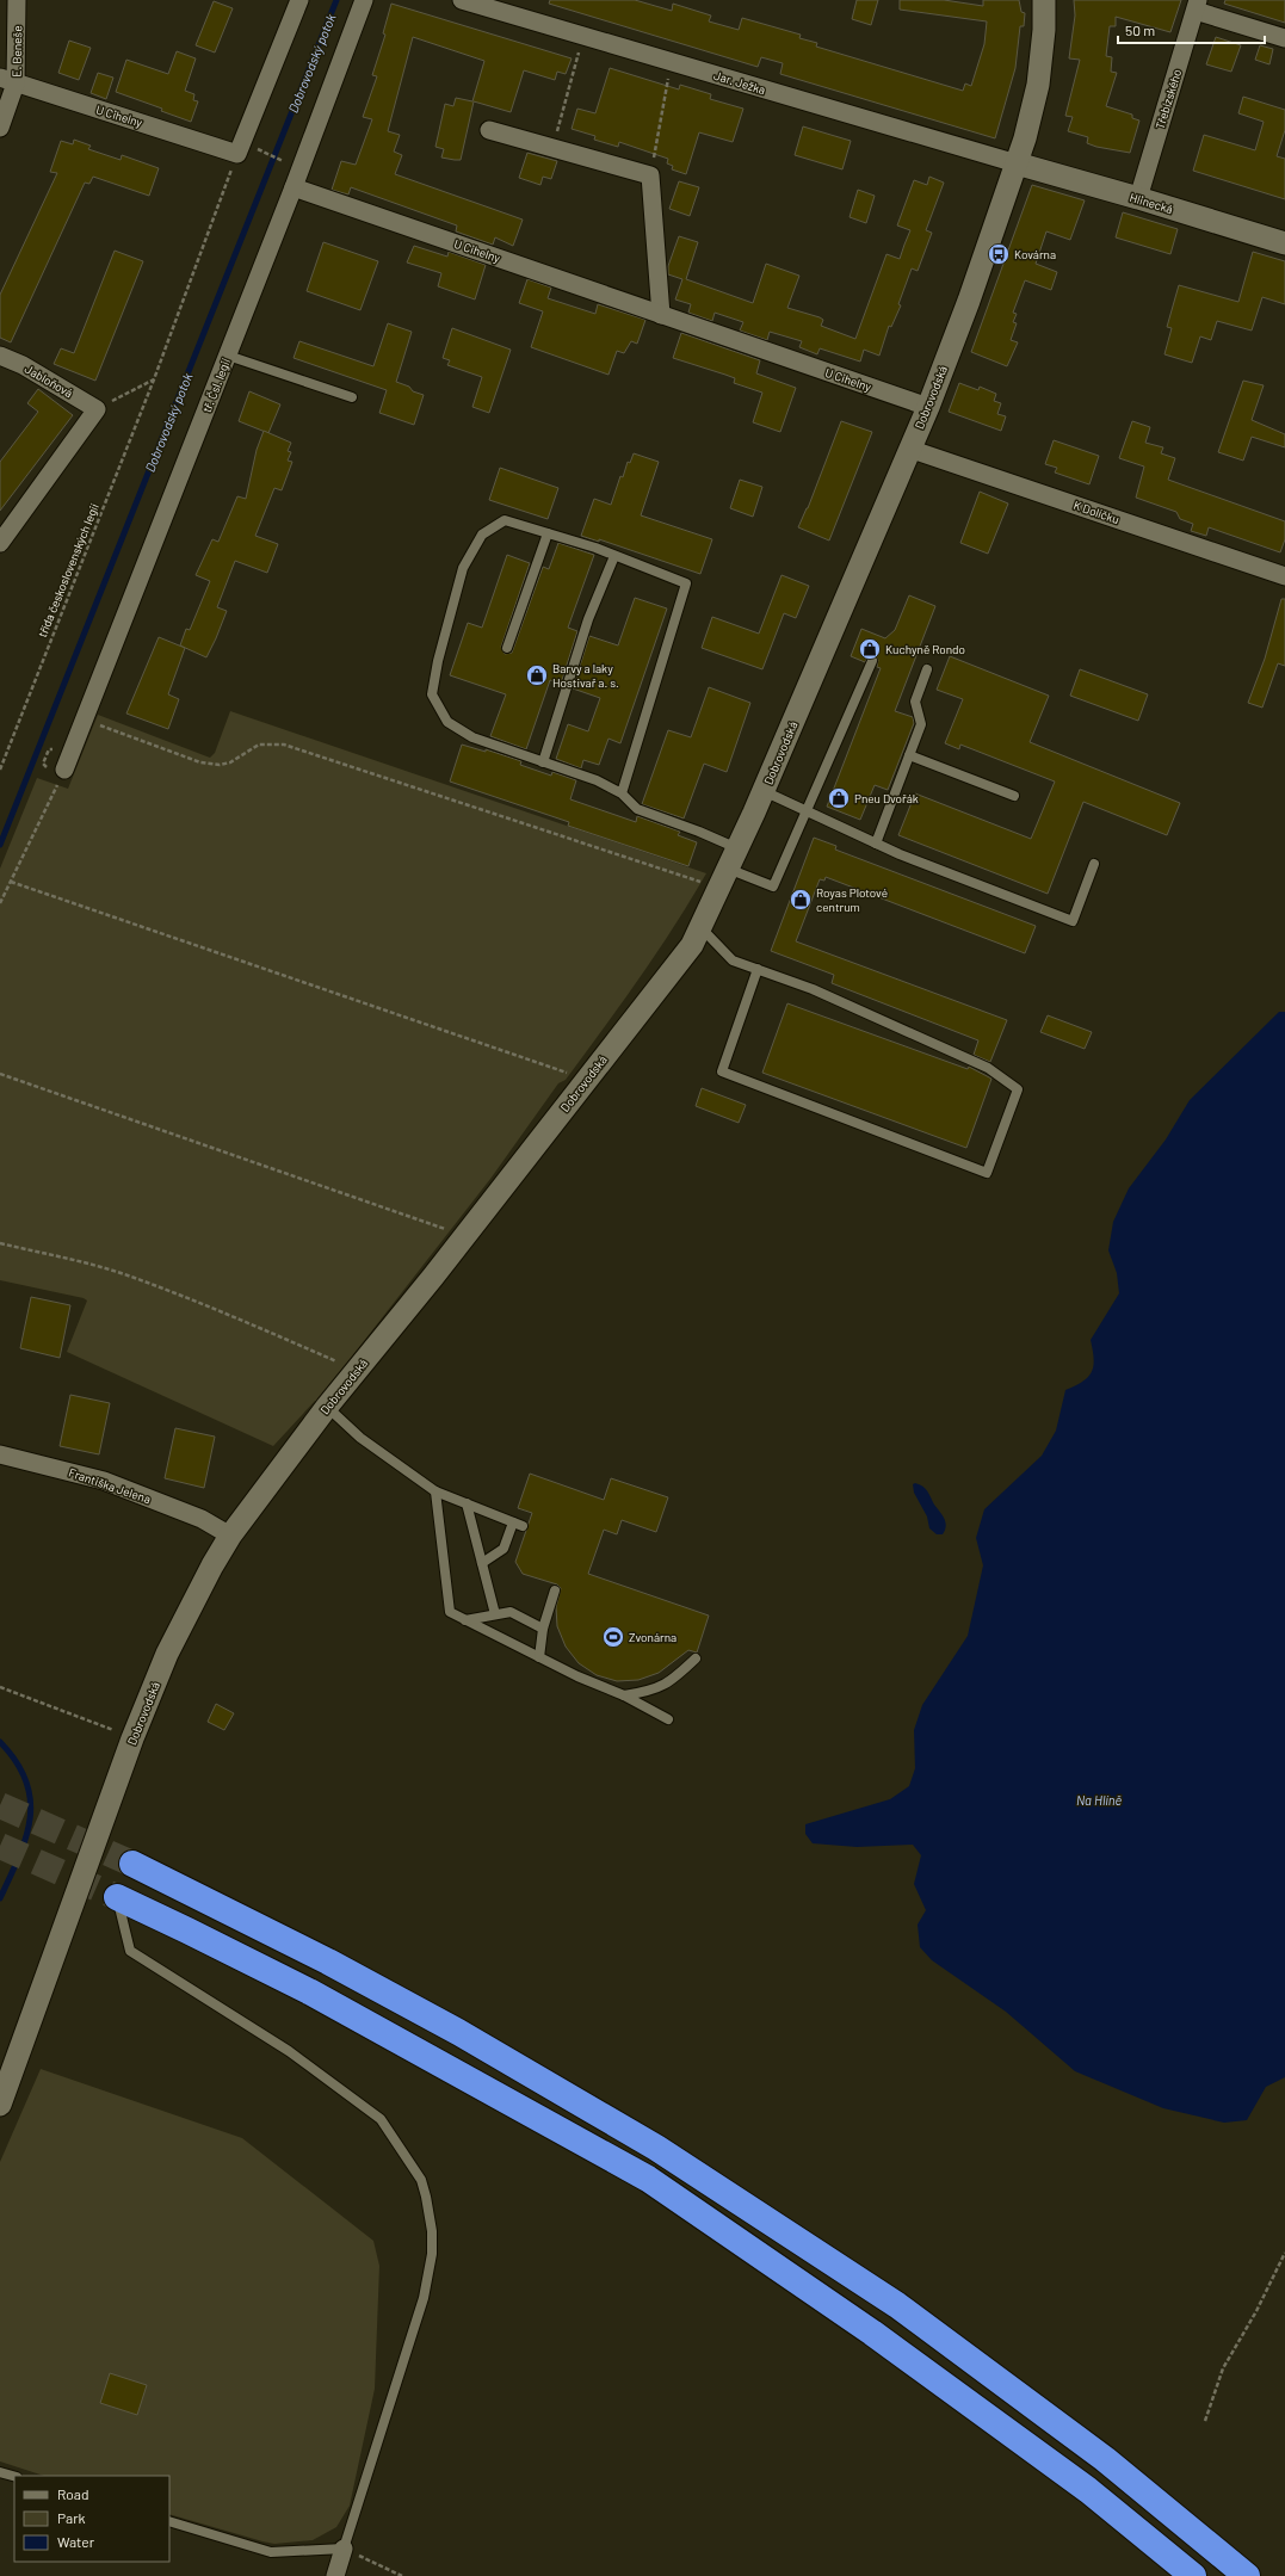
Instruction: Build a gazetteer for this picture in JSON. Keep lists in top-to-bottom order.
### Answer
{
  "streets": {
    "street": [
      "E. Beneše",
      "Jar. Ježka",
      "Třebízského",
      "U Cihelny",
      "Hlinecká",
      "Jabloňová",
      "tř. Čsl. legií",
      "Dobrovodská",
      "K Dolíčku",
      "Františka Jelena"
    ],
    "path": ["třída československých legií"]
  },
  "crossings": [
    ["E. Beneše", "U Cihelny"],
    ["Jar. Ježka", "Hlinecká"],
    ["Jar. Ježka", "Dobrovodská"],
    ["Třebízského", "Hlinecká"],
    ["U Cihelny", "tř. Čsl. legií"],
    ["U Cihelny", "Dobrovodská"],
    ["Hlinecká", "Dobrovodská"],
    ["Dobrovodská", "K Dolíčku"],
    ["Dobrovodská", "Františka Jelena"]
  ],
  "water": ["Dobrovodský potok", "Na Hlíně"],
  "places": {
    "bus stop": ["Kovárna"],
    "shop": [
      "Kuchyně Rondo",
      "Barvy a laky Hostivař a. s.",
      "Pneu Dvořák",
      "Royas Plotové centrum"
    ],
    "sports": ["Zvonárna"]
  },
  "legend": ["Road", "Park", "Water"],
  "scale_bar": "50 m"
}
